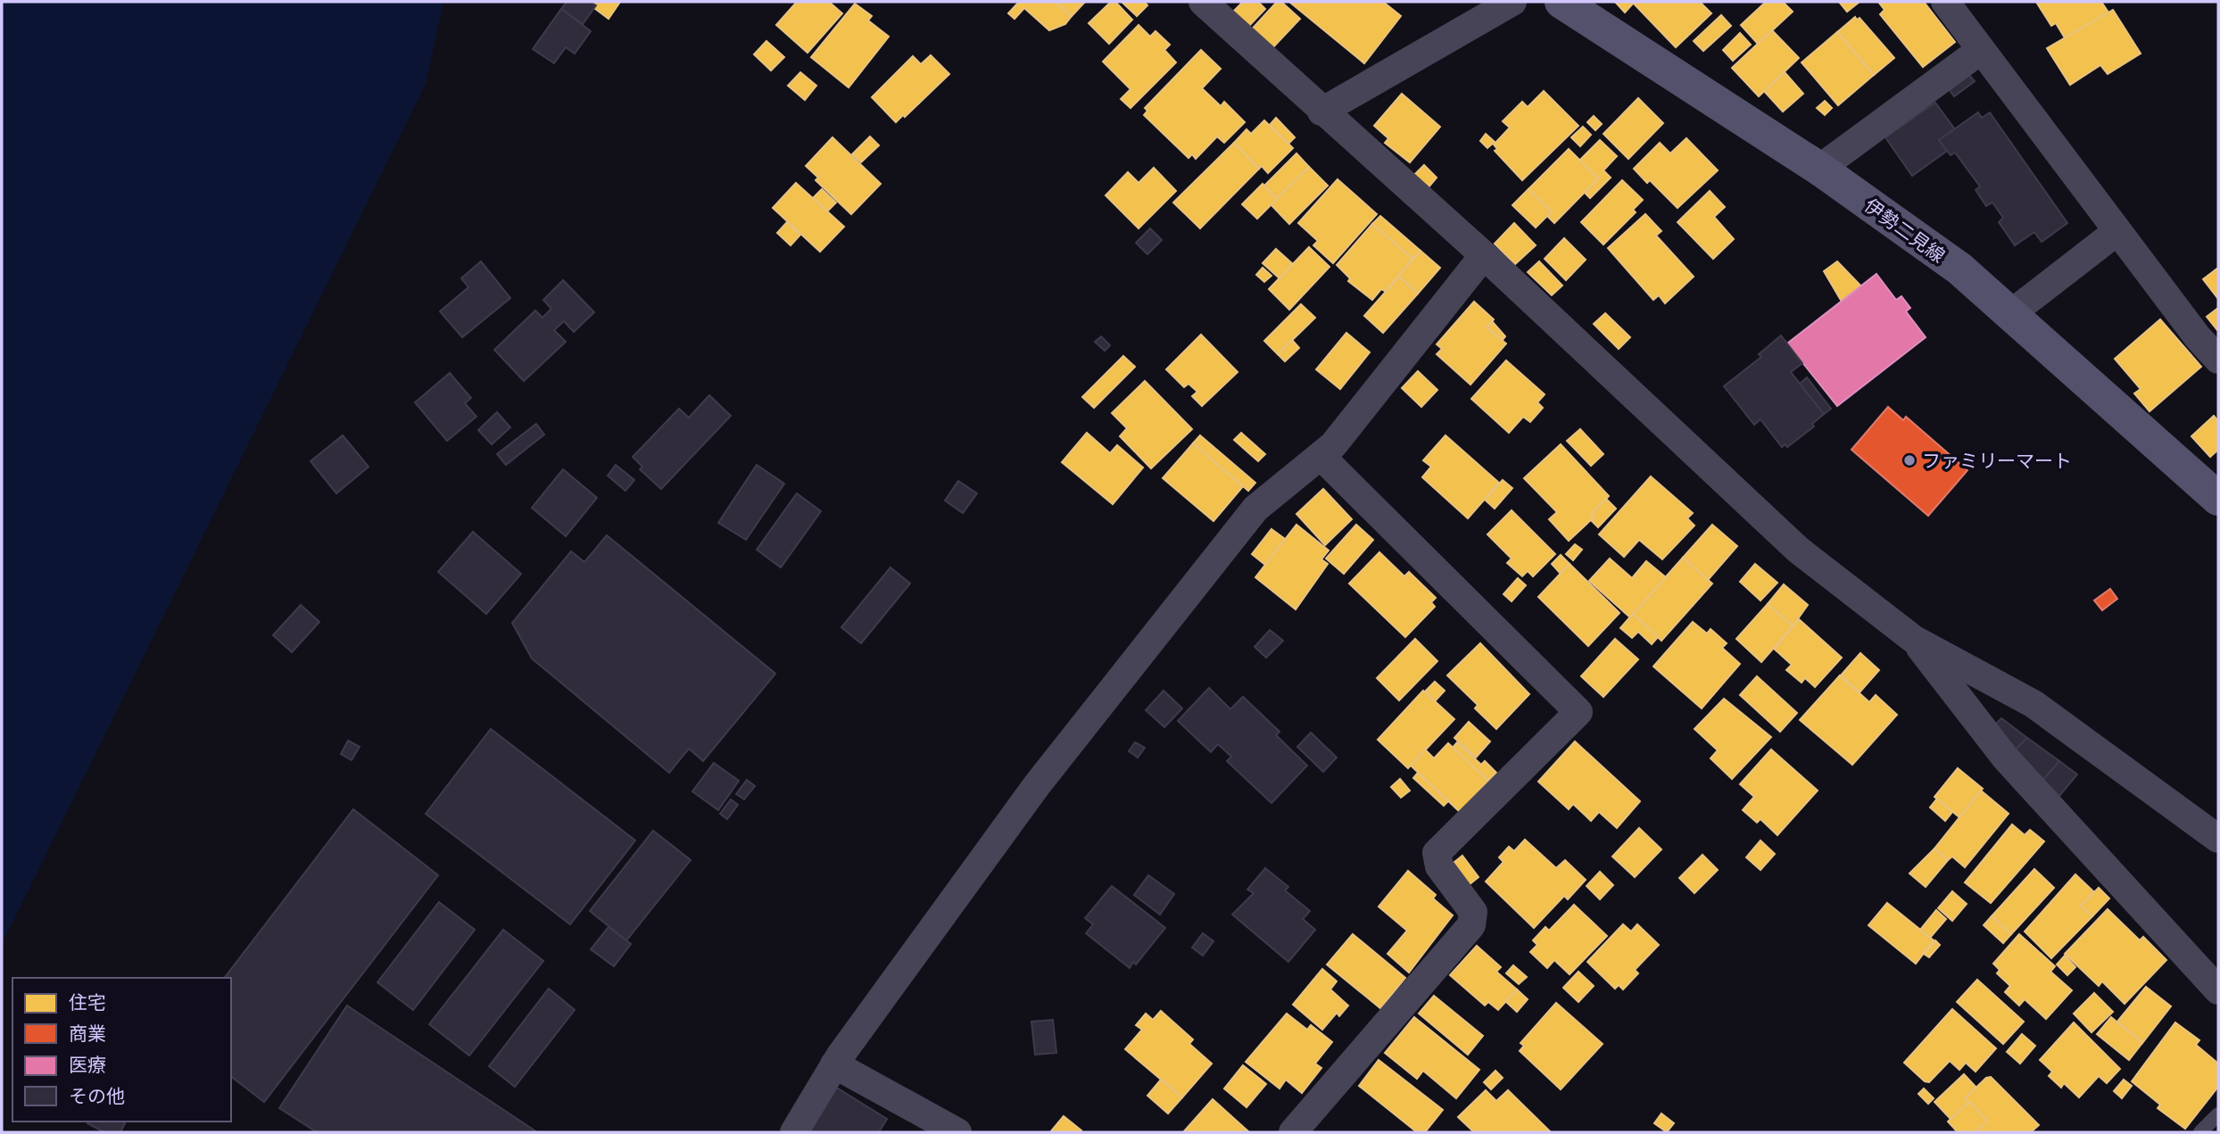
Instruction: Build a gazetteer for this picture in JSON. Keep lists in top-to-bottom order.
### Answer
{
  "streets": {
    "main road": ["伊勢二見線"]
  },
  "places": ["ファミリーマート"],
  "legend": [
    "住宅",
    "商業",
    "医療",
    "その他"
  ]
}
